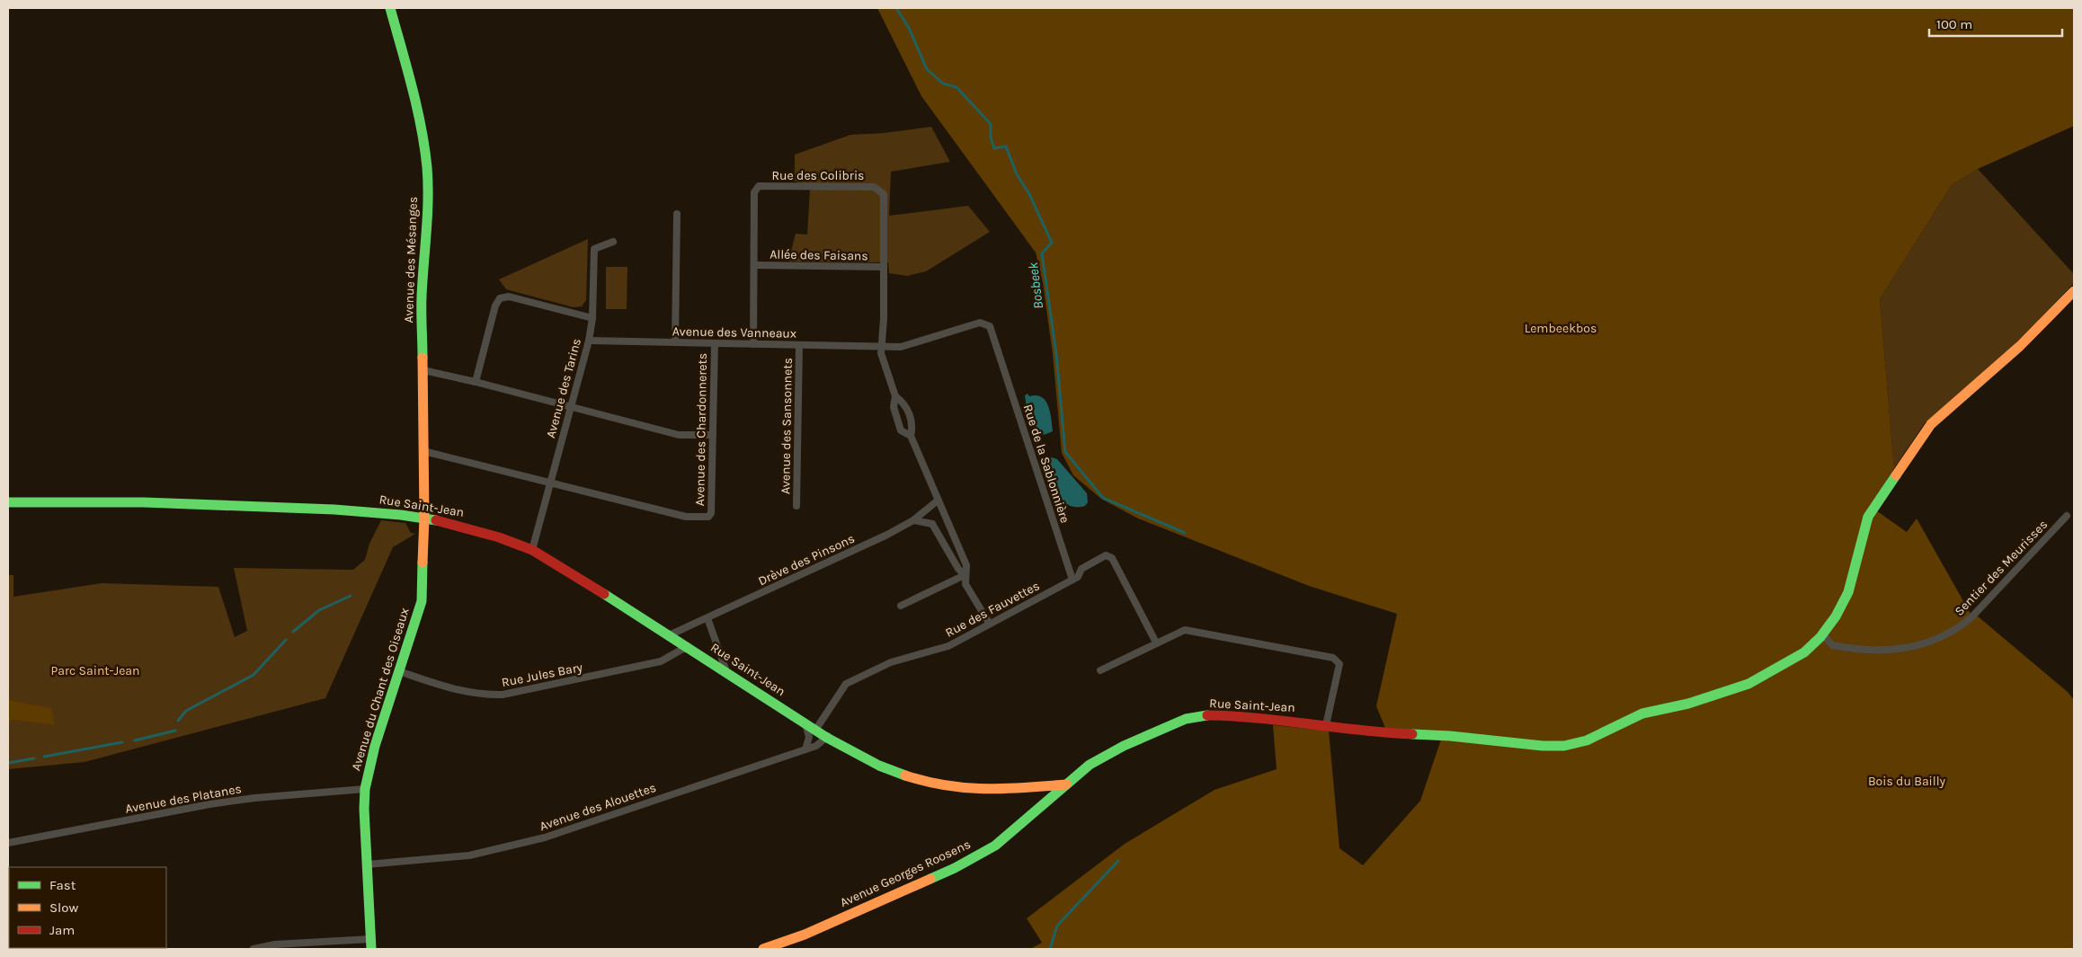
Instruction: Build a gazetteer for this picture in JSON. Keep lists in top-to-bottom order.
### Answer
{
  "streets": {
    "street": [
      "Rue des Colibris",
      "Allée des Faisans",
      "Avenue des Mésanges",
      "Avenue des Vanneaux",
      "Avenue des Tarins",
      "Avenue des Sansonnets",
      "Avenue des Chardonnerets",
      "Rue de la Sablonnière",
      "Rue Saint-Jean",
      "Drève des Pinsons",
      "Sentier des Meurisses",
      "Rue des Fauvettes",
      "Rue Jules Bary",
      "Avenue du Chant des Oiseaux",
      "Avenue des Platanes",
      "Avenue des Alouettes",
      "Avenue Georges Roosens"
    ]
  },
  "crossings": [
    ["Rue des Colibris", "Allée des Faisans"],
    ["Rue des Colibris", "Avenue des Vanneaux"],
    ["Rue des Colibris", "Rue de la Sablonnière"],
    ["Avenue des Mésanges", "Rue Saint-Jean"],
    ["Avenue des Mésanges", "Avenue du Chant des Oiseaux"],
    ["Avenue des Vanneaux", "Avenue des Tarins"],
    ["Avenue des Vanneaux", "Avenue des Sansonnets"],
    ["Avenue des Vanneaux", "Avenue des Chardonnerets"],
    ["Avenue des Vanneaux", "Rue de la Sablonnière"],
    ["Avenue des Tarins", "Avenue des Chardonnerets"],
    ["Avenue des Tarins", "Rue Saint-Jean"],
    ["Rue de la Sablonnière", "Rue des Fauvettes"],
    ["Rue Saint-Jean", "Drève des Pinsons"],
    ["Rue Saint-Jean", "Sentier des Meurisses"],
    ["Rue Saint-Jean", "Rue des Fauvettes"],
    ["Rue Saint-Jean", "Rue Jules Bary"],
    ["Rue Saint-Jean", "Avenue du Chant des Oiseaux"],
    ["Rue Saint-Jean", "Avenue des Alouettes"],
    ["Rue Saint-Jean", "Avenue Georges Roosens"],
    ["Rue Jules Bary", "Avenue du Chant des Oiseaux"],
    ["Avenue du Chant des Oiseaux", "Avenue des Platanes"],
    ["Avenue du Chant des Oiseaux", "Avenue des Alouettes"]
  ],
  "water": ["Bosbeek"],
  "parks": ["Lembeekbos", "Parc Saint-Jean", "Bois du Bailly"],
  "legend": ["Fast", "Slow", "Jam"],
  "scale_bar": "100 m"
}
